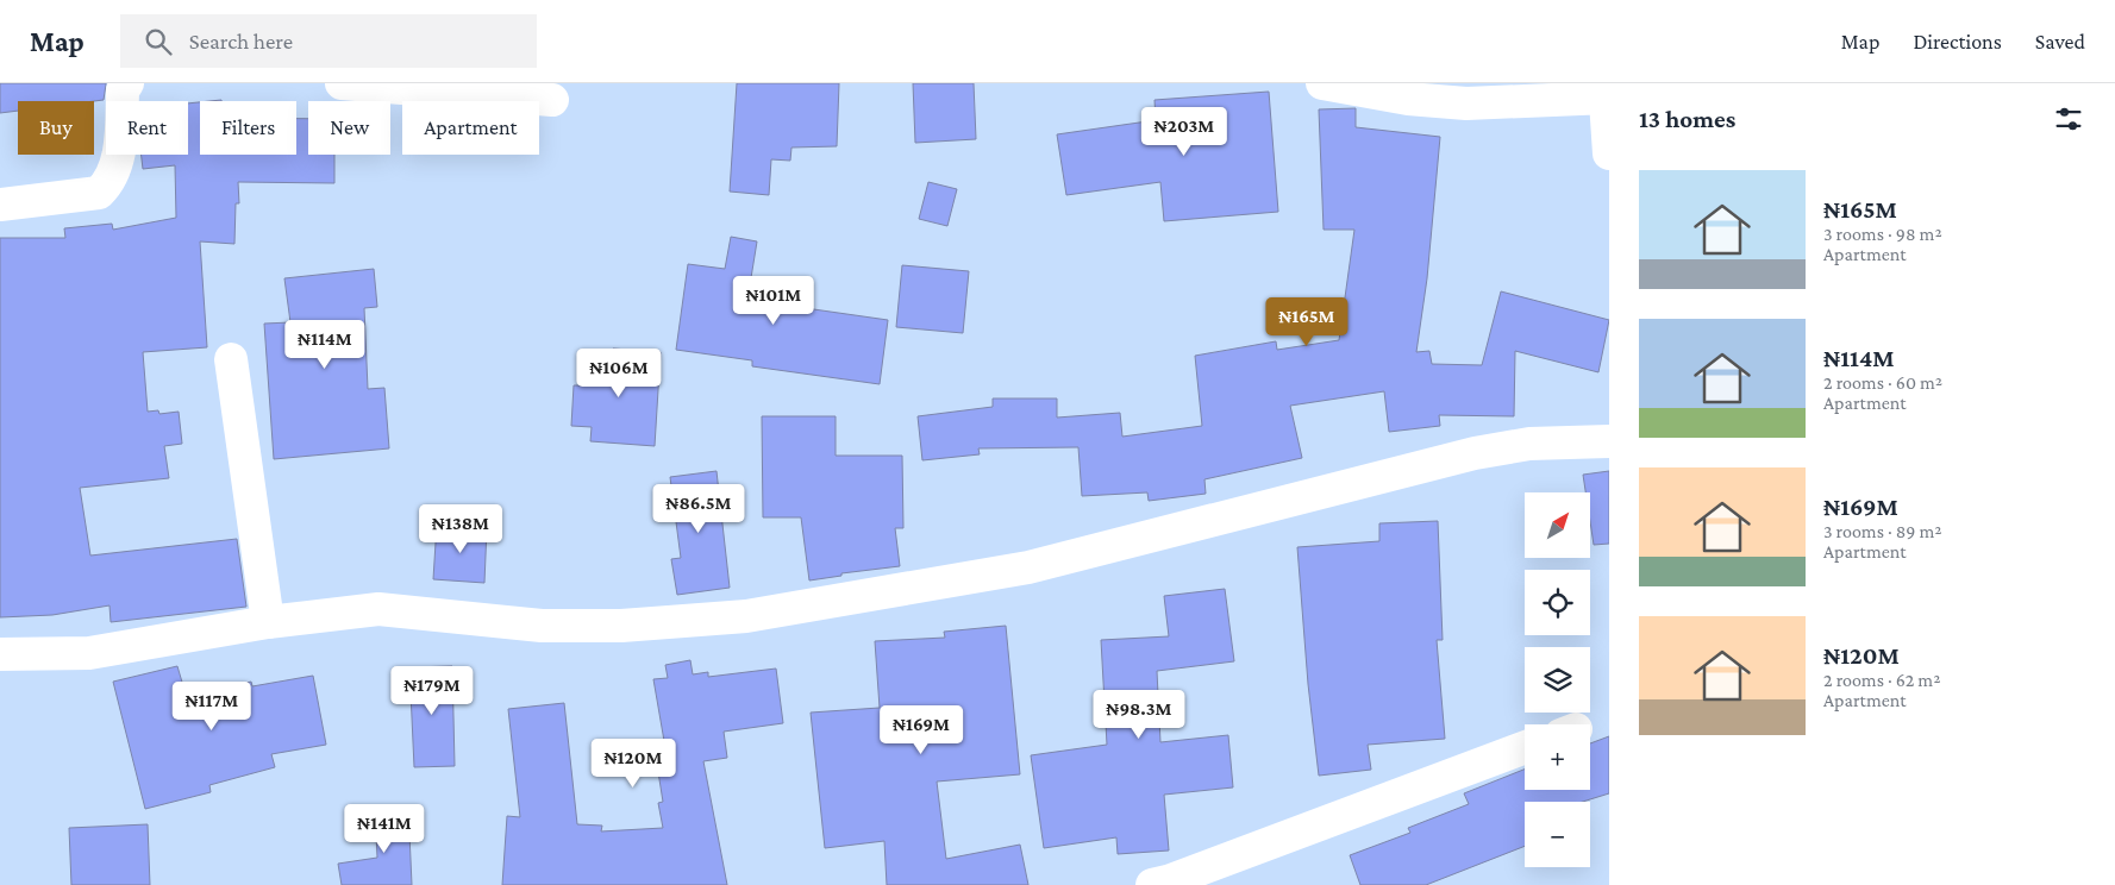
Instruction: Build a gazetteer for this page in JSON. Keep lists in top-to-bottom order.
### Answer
{
  "north": "top right",
  "page": {
    "header": "Map",
    "search": "Search here",
    "nav": ["Map", "Directions", "Saved"],
    "heading": "13 homes",
    "chip": [
      "Buy",
      "Rent",
      "Filters",
      "New",
      "Apartment"
    ],
    "price": [
      "₦203M",
      "₦101M",
      "₦165M",
      "₦114M",
      "₦106M",
      "₦86.5M",
      "₦138M",
      "₦179M",
      "₦117M",
      "₦98.3M",
      "₦169M",
      "₦120M",
      "₦141M"
    ],
    "list": [
      {
        "name": "₦165M",
        "note": "3 rooms · 98 m² · Apartment"
      },
      {
        "name": "₦114M",
        "note": "2 rooms · 60 m² · Apartment"
      },
      {
        "name": "₦169M",
        "note": "3 rooms · 89 m² · Apartment"
      },
      {
        "name": "₦120M",
        "note": "2 rooms · 62 m² · Apartment"
      }
    ],
    "map_buttons": ["+", "−"]
  }
}
